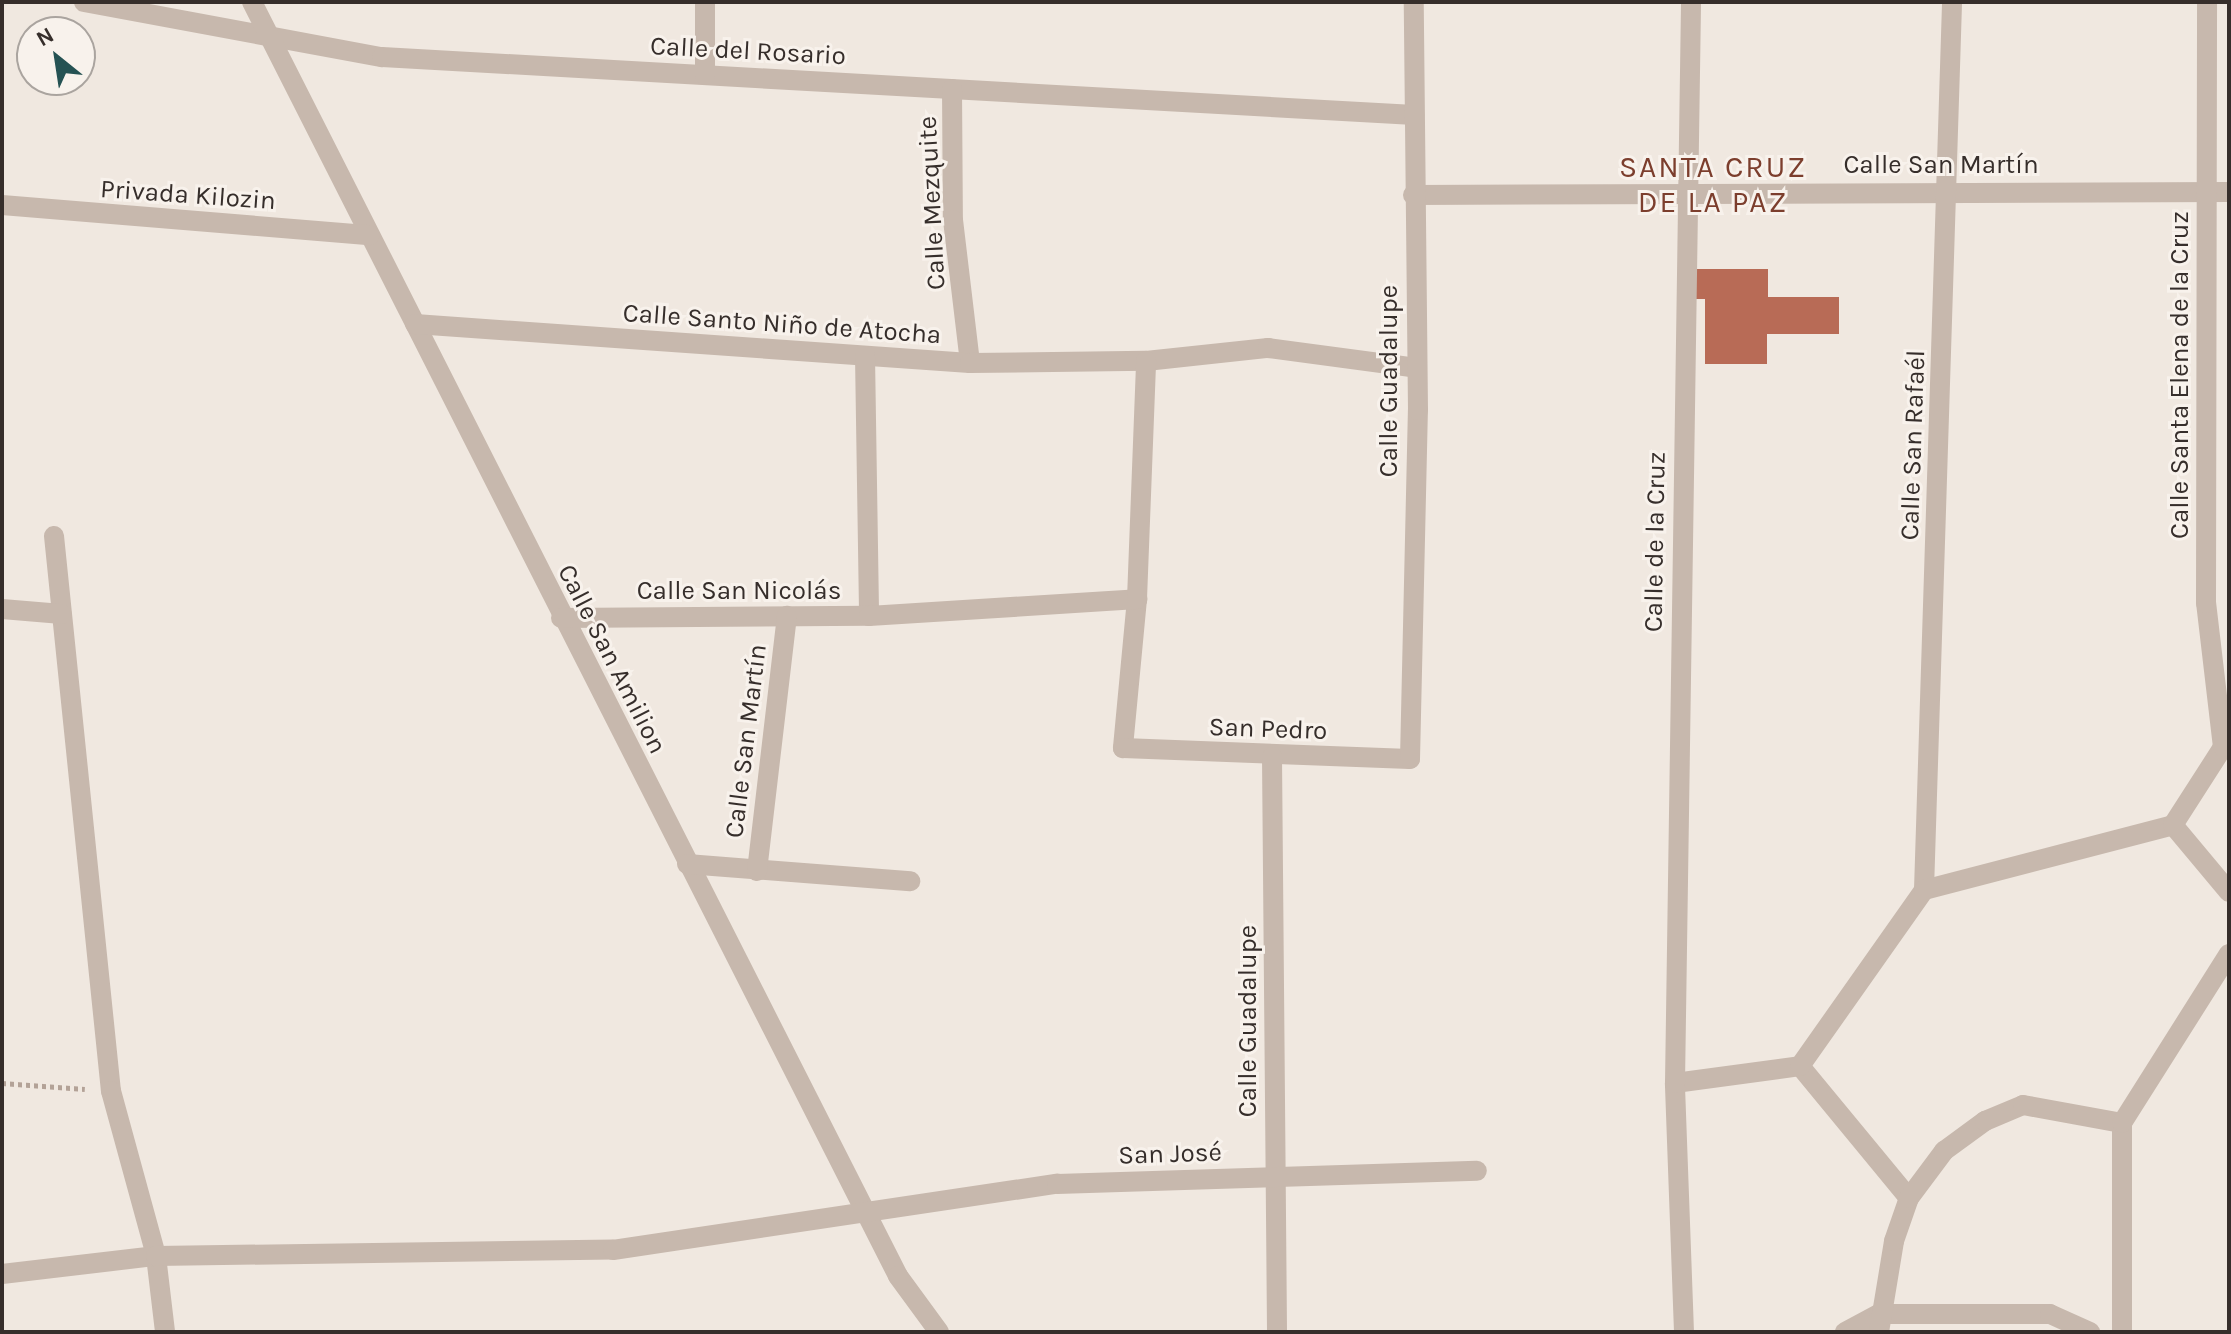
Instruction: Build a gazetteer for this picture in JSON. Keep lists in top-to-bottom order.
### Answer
{
  "streets": {
    "street": [
      "Calle del Rosario",
      "Calle San Martín",
      "Privada Kilozin",
      "Calle Mezquite",
      "Calle Santo Niño de Atocha",
      "Calle Santa Elena de la Cruz",
      "Calle Guadalupe",
      "Calle San Rafaél",
      "Calle de la Cruz",
      "Calle San Nicolás",
      "Calle San Amilion",
      "San Pedro",
      "San José"
    ]
  },
  "crossings": [
    ["Calle del Rosario", "Calle Mezquite"],
    ["Calle del Rosario", "Calle Guadalupe"],
    ["Calle del Rosario", "Calle San Amilion"],
    ["Calle San Martín", "Calle Santa Elena de la Cruz"],
    ["Calle San Martín", "Calle Guadalupe"],
    ["Calle San Martín", "Calle San Rafaél"],
    ["Calle San Martín", "Calle de la Cruz"],
    ["Calle San Martín", "Calle San Nicolás"],
    ["Privada Kilozin", "Calle San Amilion"],
    ["Calle Mezquite", "Calle Santo Niño de Atocha"],
    ["Calle Santo Niño de Atocha", "Calle Guadalupe"],
    ["Calle Santo Niño de Atocha", "Calle San Amilion"],
    ["Calle Guadalupe", "San Pedro"],
    ["Calle Guadalupe", "San José"],
    ["Calle San Nicolás", "Calle San Amilion"],
    ["Calle San Nicolás", "San Pedro"],
    ["Calle San Amilion", "San José"]
  ],
  "districts": ["SANTA CRUZ DE LA PAZ"],
  "north": "top left"
}
